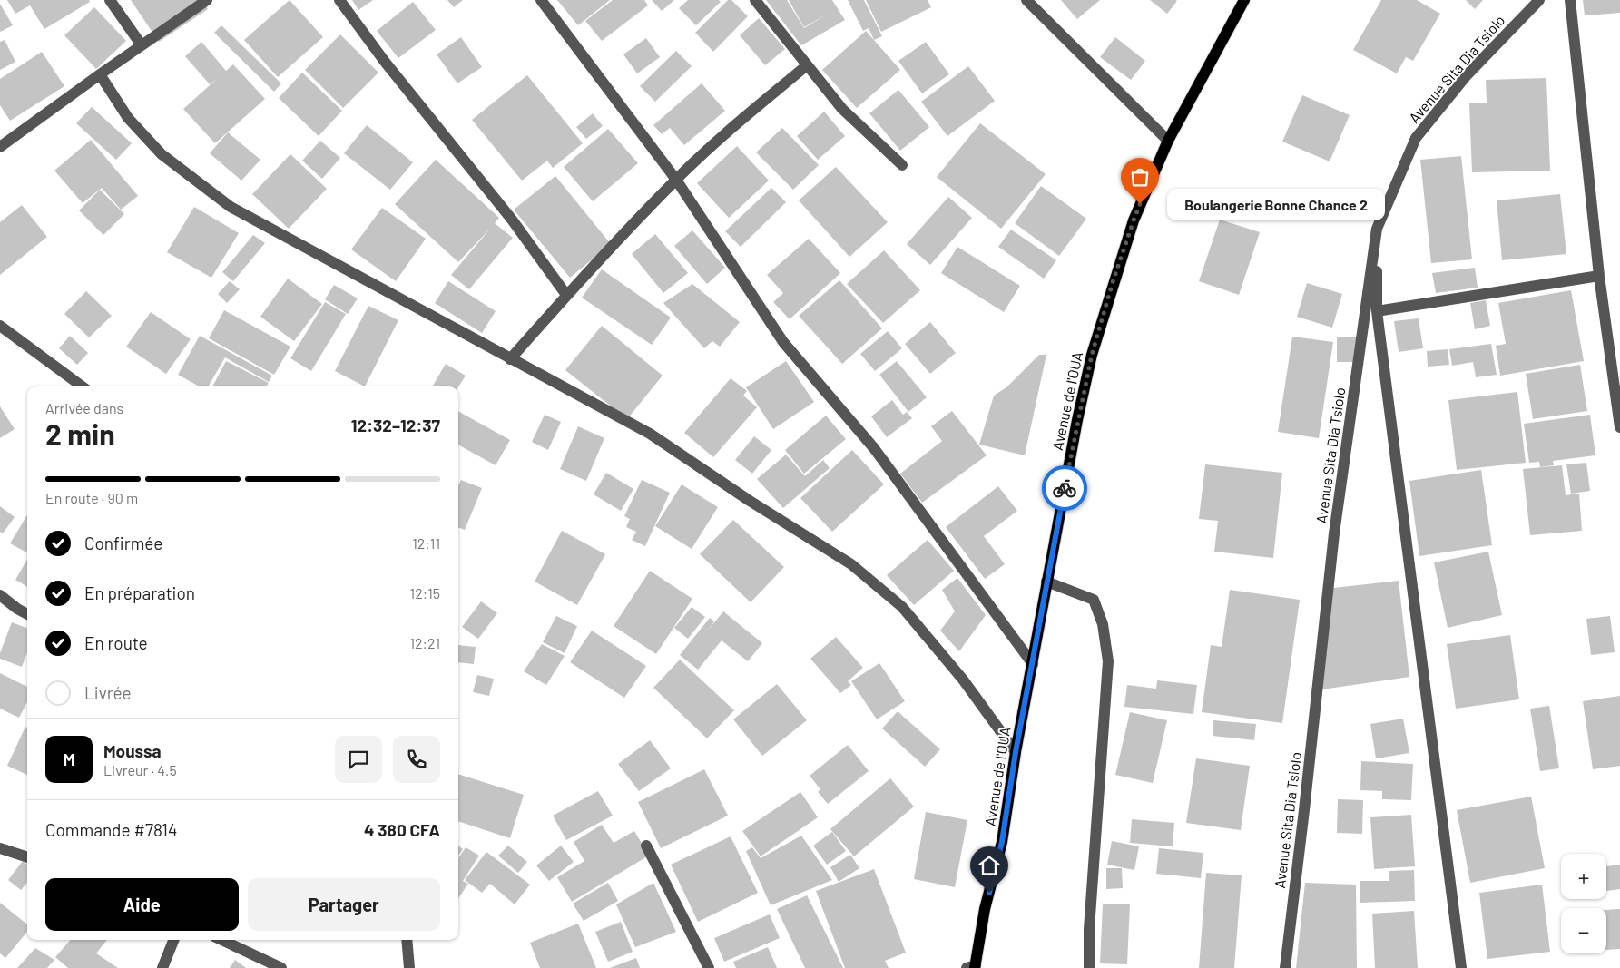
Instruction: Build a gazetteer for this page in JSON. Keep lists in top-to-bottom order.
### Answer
{
  "streets": {
    "main road": ["Avenue de l'OUA"],
    "street": ["Avenue Sita Dia Tsiolo"]
  },
  "places": ["Boulangerie Bonne Chance 2"],
  "page": {
    "bubble": "Boulangerie Bonne Chance 2",
    "heading": ["2 min", "Arrivée dans", "12:32–12:37"],
    "panel": [
      "Moussa",
      "Livreur · 4.5",
      "Commande #7814",
      "4 380 CFA"
    ],
    "bar": "En route · 90 m",
    "list": [
      ["Confirmée", "12:11"],
      ["En préparation", "12:15"],
      ["En route", "12:21"],
      "Livrée"
    ],
    "round": "M",
    "map_buttons": ["+", "−"],
    "buttons": ["Aide", "Partager"]
  }
}
